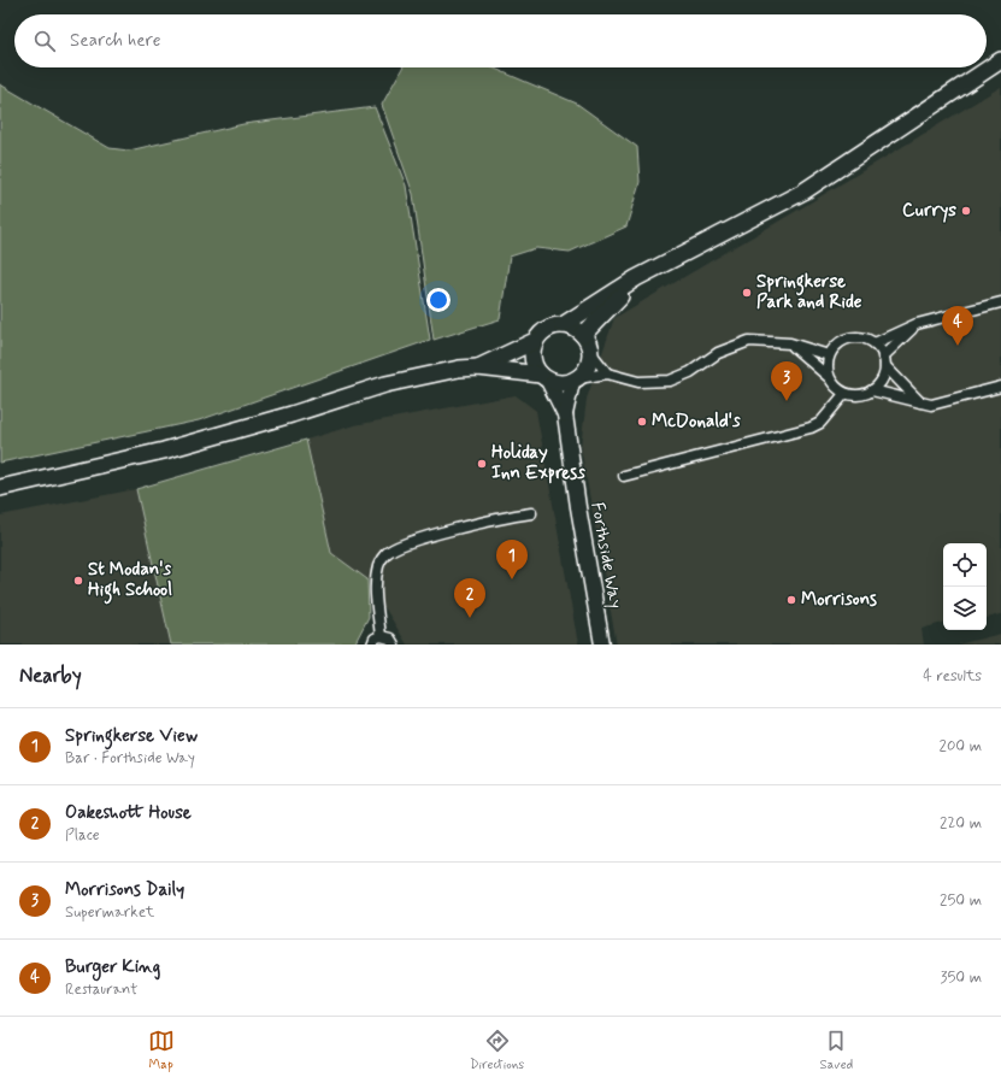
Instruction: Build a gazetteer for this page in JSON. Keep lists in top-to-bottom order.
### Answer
{
  "streets": {
    "street": ["Forthside Way"]
  },
  "places": [
    "Currys",
    "Springkerse Park and Ride",
    "McDonald's",
    "Holiday Inn Express",
    "St Modan's High School",
    "Morrisons"
  ],
  "page": {
    "search": "Search here",
    "pins": [
      "4",
      "3",
      "1",
      "2"
    ],
    "heading": ["Nearby", "4 results"],
    "list": [
      {
        "mark": "1",
        "name": "Springkerse View",
        "note": "Bar · Forthside Way",
        "value": "200 m"
      },
      {
        "mark": "2",
        "name": "Oakeshott House",
        "note": "Place",
        "value": "220 m"
      },
      {
        "mark": "3",
        "name": "Morrisons Daily",
        "note": "Supermarket",
        "value": "250 m"
      },
      {
        "mark": "4",
        "name": "Burger King",
        "note": "Restaurant",
        "value": "350 m"
      }
    ],
    "nav": ["Map", "Directions", "Saved"]
  }
}
